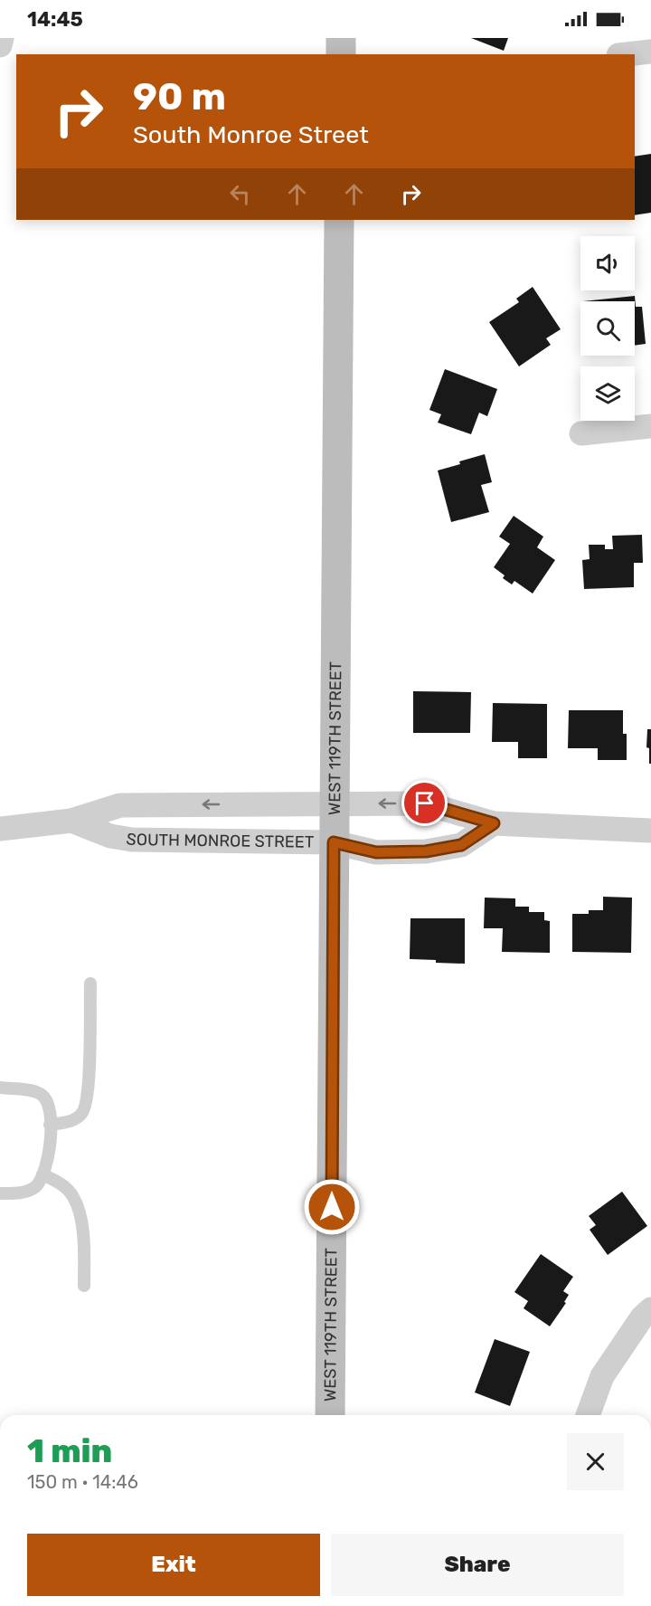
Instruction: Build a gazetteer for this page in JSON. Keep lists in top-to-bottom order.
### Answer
{
  "streets": {
    "main road": ["WEST 119TH STREET"],
    "street": ["SOUTH MONROE STREET"]
  },
  "crossings": [
    ["WEST 119TH STREET", "SOUTH MONROE STREET"]
  ],
  "page": {
    "status": "14:45",
    "turn": ["90 m", "South Monroe Street"],
    "heading": ["1 min", "150 m · 14:46"],
    "buttons": ["Exit", "Share"]
  }
}
